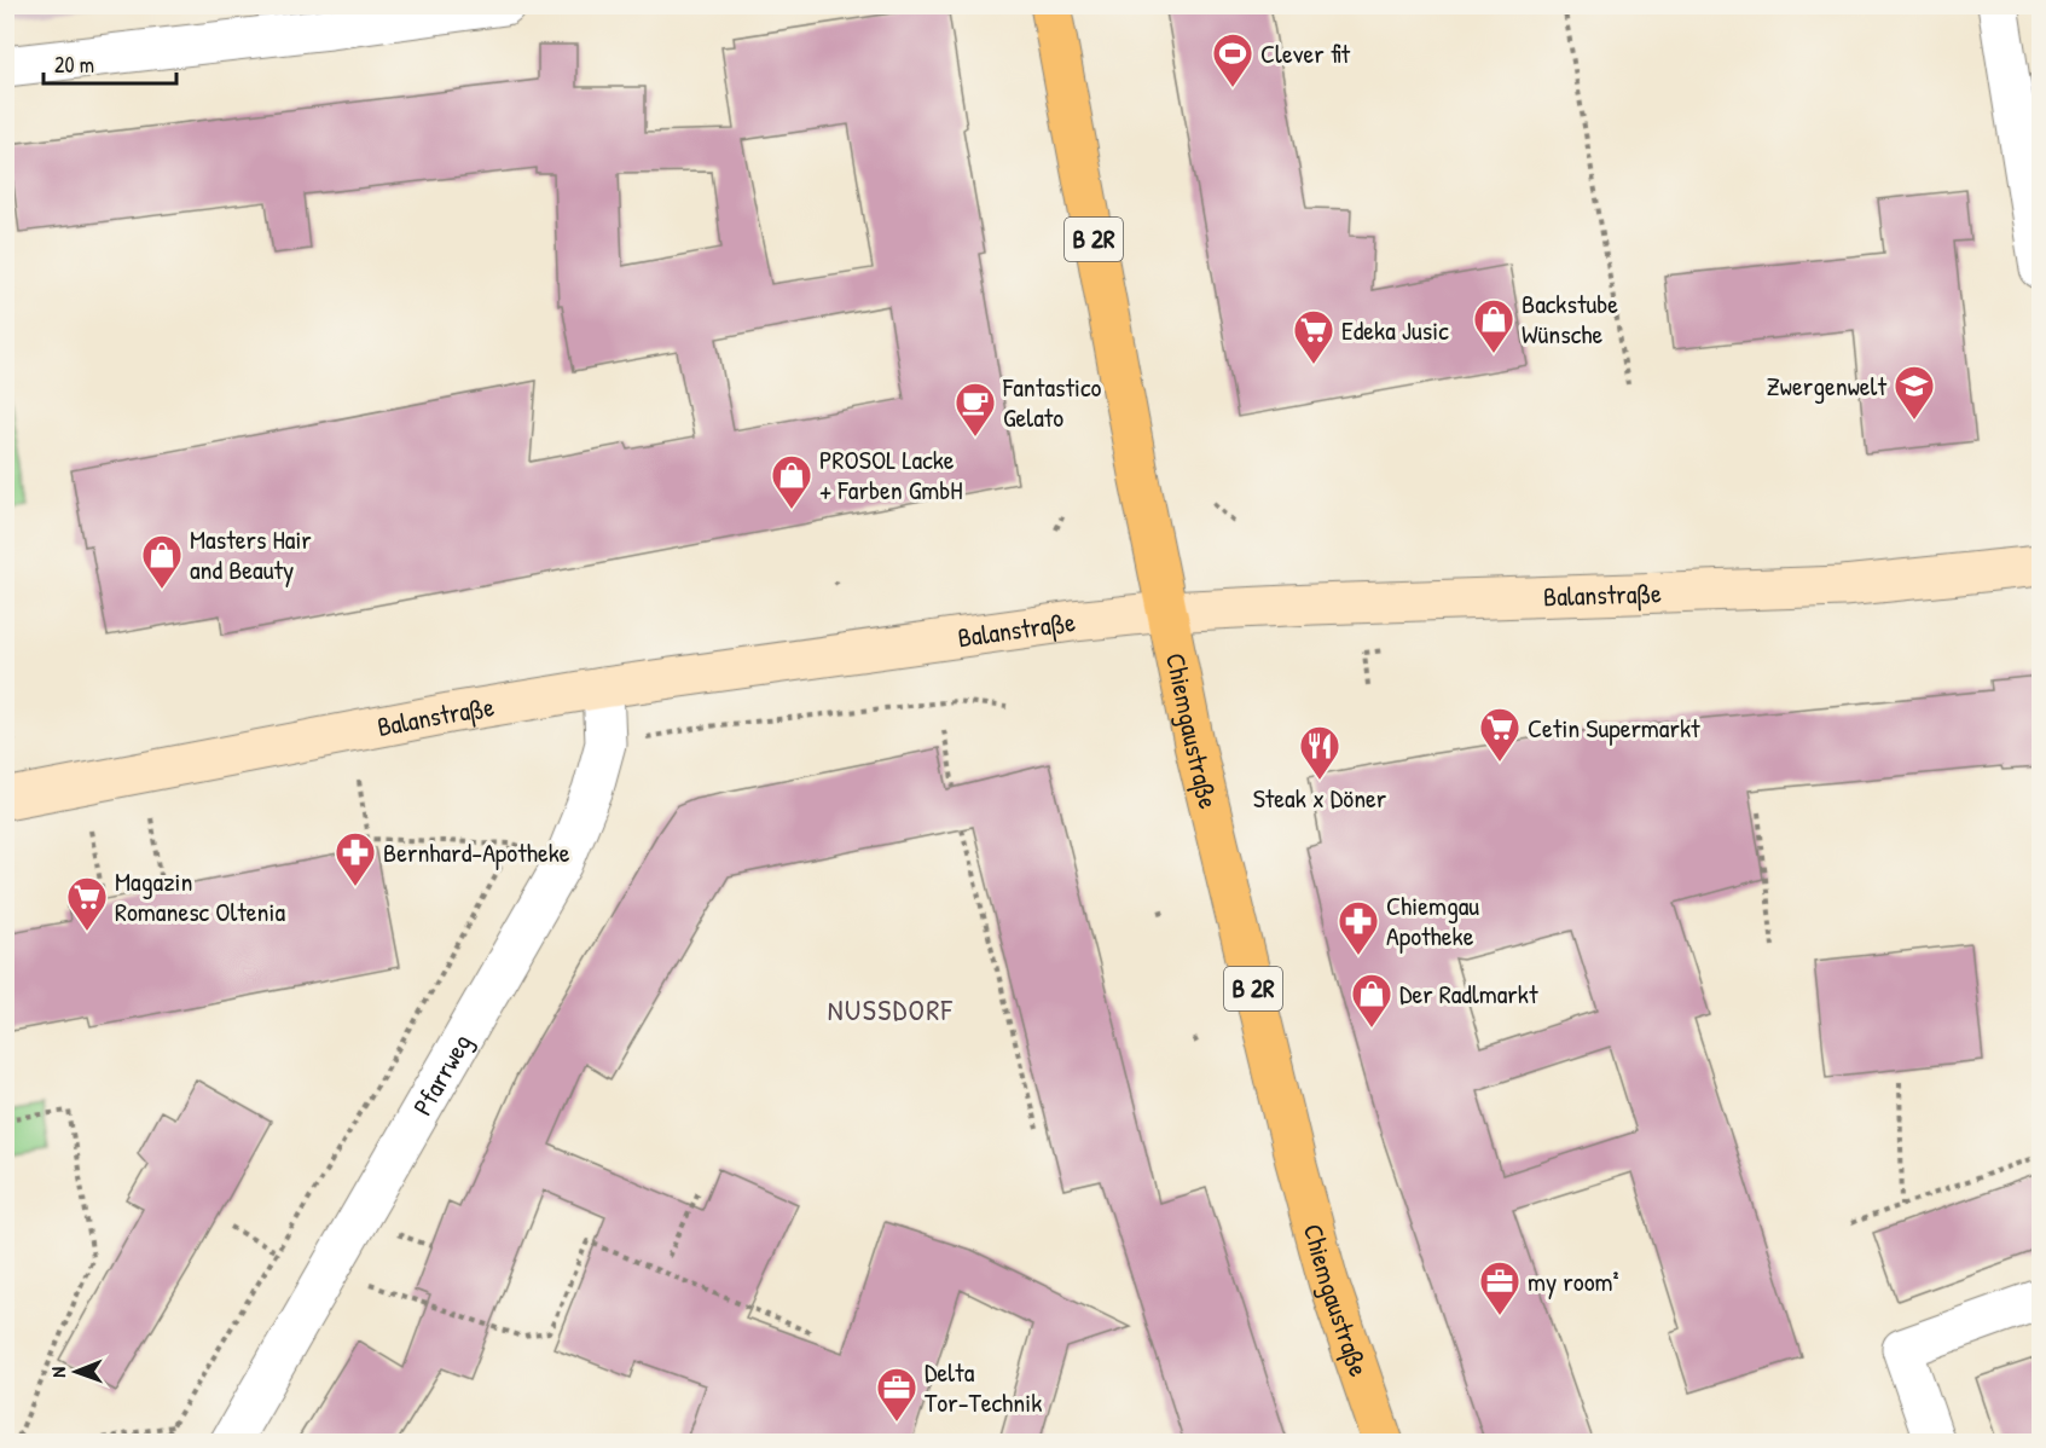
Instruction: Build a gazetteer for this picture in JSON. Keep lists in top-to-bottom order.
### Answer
{
  "streets": {
    "main road": ["B 2R", "Chiemgaustraße"],
    "street": ["Balanstraße", "Pfarrweg"]
  },
  "crossings": [
    ["Balanstraße", "Chiemgaustraße"],
    ["Balanstraße", "Pfarrweg"]
  ],
  "districts": ["NUSSDORF"],
  "places": {
    "sports": ["Clever fit"],
    "shop": [
      "Backstube Wünsche",
      "PROSOL Lacke + Farben GmbH",
      "Masters Hair and Beauty",
      "Der Radlmarkt"
    ],
    "supermarket": ["Edeka Jusic", "Cetin Supermarkt", "Magazin Romanesc Oltenia"],
    "school or university": ["Zwergenwelt"],
    "cafe": ["Fantastico Gelato"],
    "restaurant": ["Steak x Döner"],
    "pharmacy": ["Bernhard-Apotheke", "Chiemgau Apotheke"],
    "office": ["my room²", "Delta Tor-Technik"]
  },
  "scale_bar": "20 m",
  "north": "left"
}
